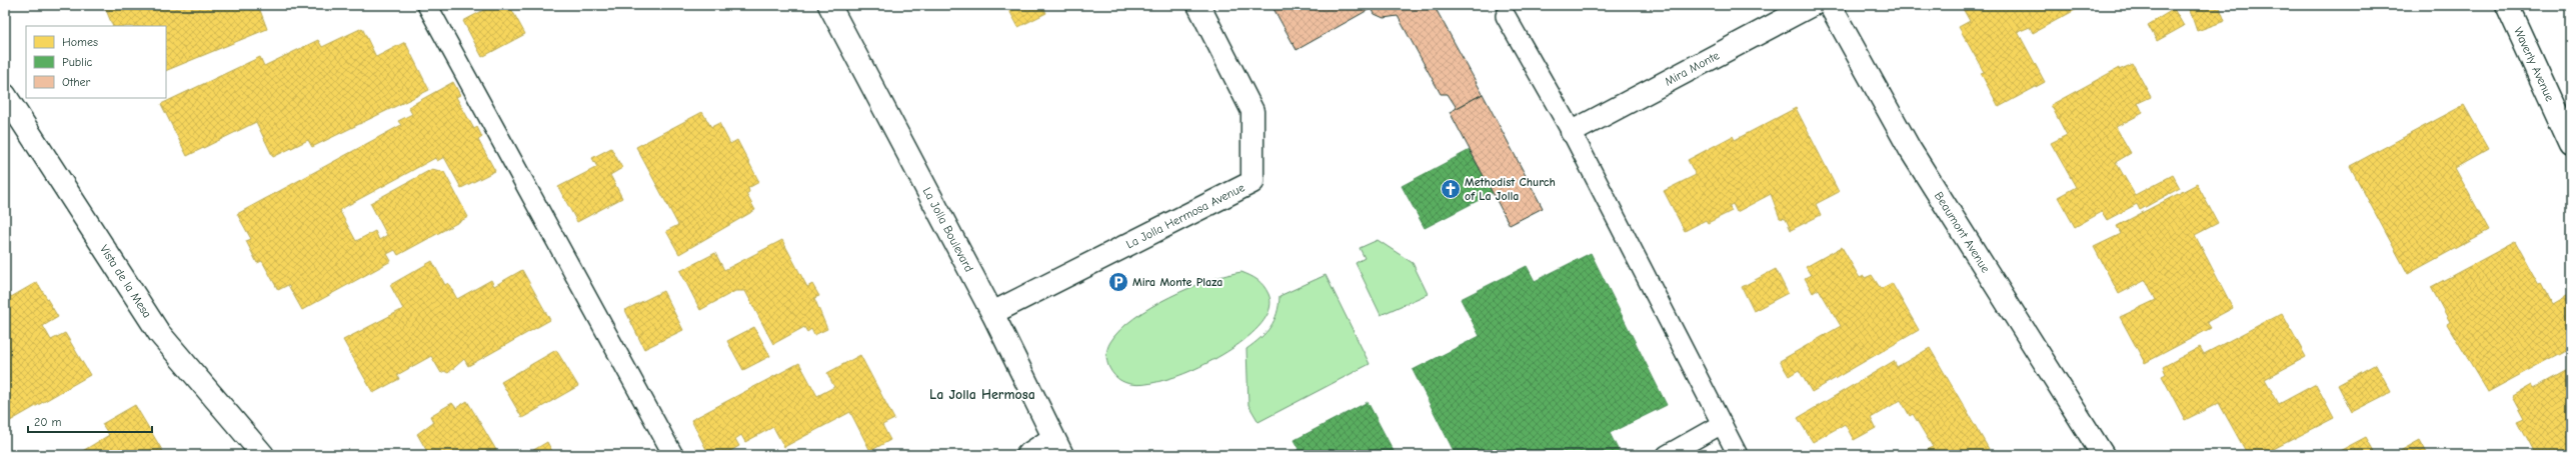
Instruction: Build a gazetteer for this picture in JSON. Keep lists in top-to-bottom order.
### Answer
{
  "streets": {
    "street": [
      "Waverly Avenue",
      "Mira Monte",
      "La Jolla Hermosa Avenue",
      "La Jolla Boulevard",
      "Beaumont Avenue",
      "Vista de la Mesa"
    ]
  },
  "crossings": [
    ["La Jolla Hermosa Avenue", "La Jolla Boulevard"]
  ],
  "districts": ["La Jolla Hermosa"],
  "places": {
    "church": ["Methodist Church of La Jolla"],
    "parking": ["Mira Monte Plaza"]
  },
  "legend": ["Homes", "Public", "Other"],
  "scale_bar": "20 m"
}
